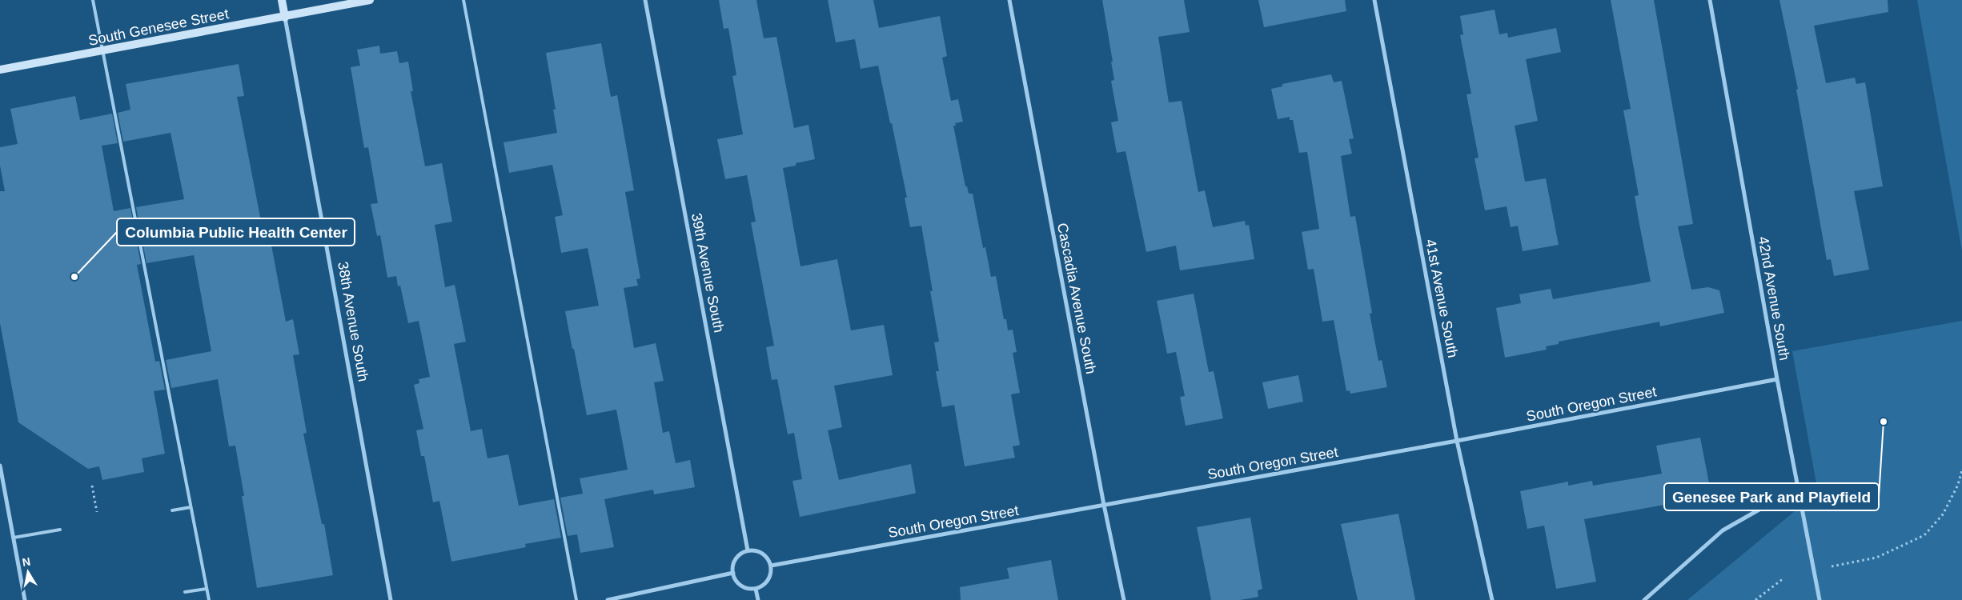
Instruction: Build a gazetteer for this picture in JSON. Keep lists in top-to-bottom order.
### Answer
{
  "streets": {
    "street": [
      "South Genesee Street",
      "39th Avenue South",
      "Cascadia Avenue South",
      "41st Avenue South",
      "42nd Avenue South",
      "38th Avenue South",
      "South Oregon Street"
    ]
  },
  "crossings": [
    ["South Genesee Street", "38th Avenue South"],
    ["39th Avenue South", "South Oregon Street"],
    ["Cascadia Avenue South", "South Oregon Street"],
    ["41st Avenue South", "South Oregon Street"],
    ["42nd Avenue South", "South Oregon Street"]
  ],
  "places": ["Columbia Public Health Center", "Genesee Park and Playfield"],
  "north": "top"
}
